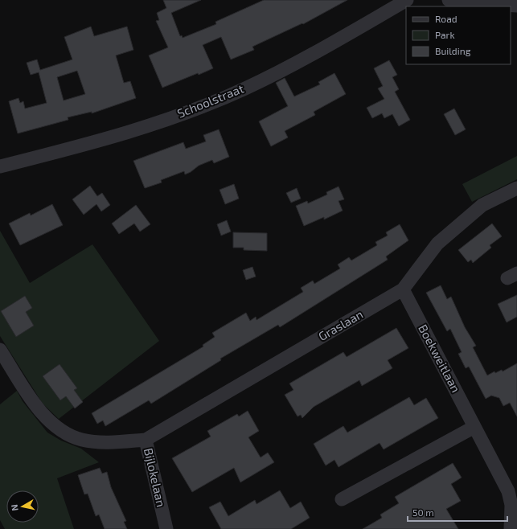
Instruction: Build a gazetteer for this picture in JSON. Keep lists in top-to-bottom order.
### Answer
{
  "streets": {
    "street": [
      "Schoolstraat",
      "Graslaan",
      "Boekweitlaan",
      "Bijlokelaan"
    ]
  },
  "crossings": [
    ["Graslaan", "Boekweitlaan"],
    ["Graslaan", "Bijlokelaan"]
  ],
  "legend": ["Road", "Park", "Building"],
  "scale_bar": "50 m",
  "north": "left"
}
